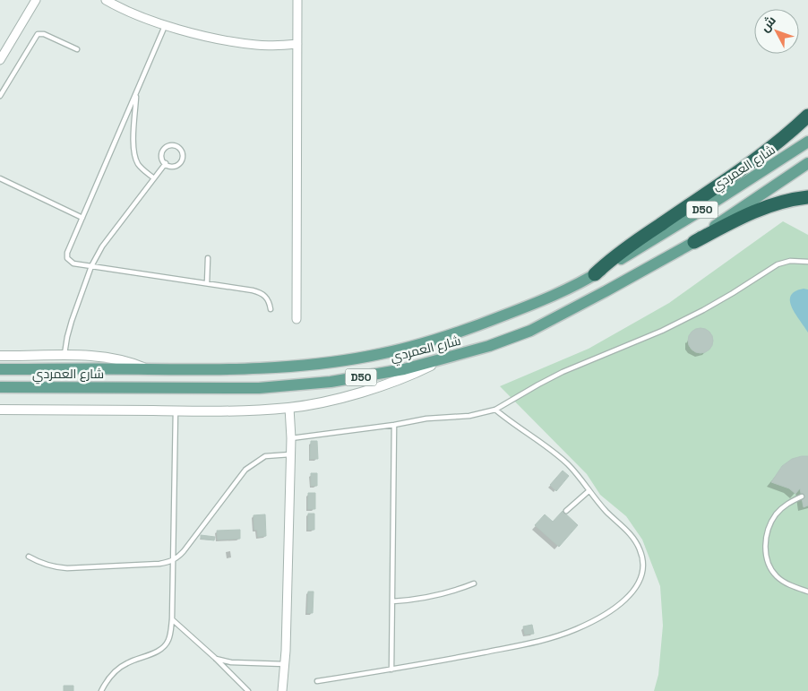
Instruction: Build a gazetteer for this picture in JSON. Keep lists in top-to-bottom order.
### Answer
{
  "streets": {
    "main road": ["شارع العمردي", "D50"]
  },
  "north": "top left"
}
